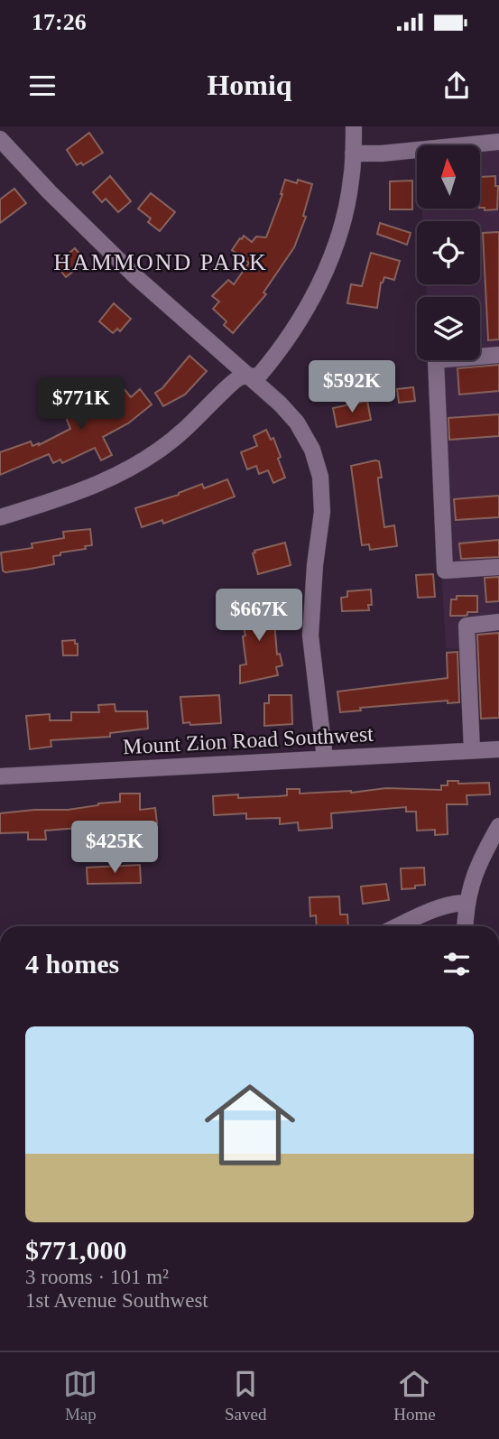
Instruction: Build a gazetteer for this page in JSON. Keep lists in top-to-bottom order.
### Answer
{
  "streets": {
    "street": ["Mount Zion Road Southwest"]
  },
  "districts": ["HAMMOND PARK"],
  "north": "top",
  "page": {
    "status": "17:26",
    "header": "Homiq",
    "price": [
      "$592K",
      "$771K",
      "$667K",
      "$425K"
    ],
    "heading": "4 homes",
    "list": [
      {
        "name": "$771,000",
        "note": "3 rooms · 101 m² · 1st Avenue Southwest"
      }
    ],
    "tabs": ["Map", "Saved", "Home"]
  }
}
